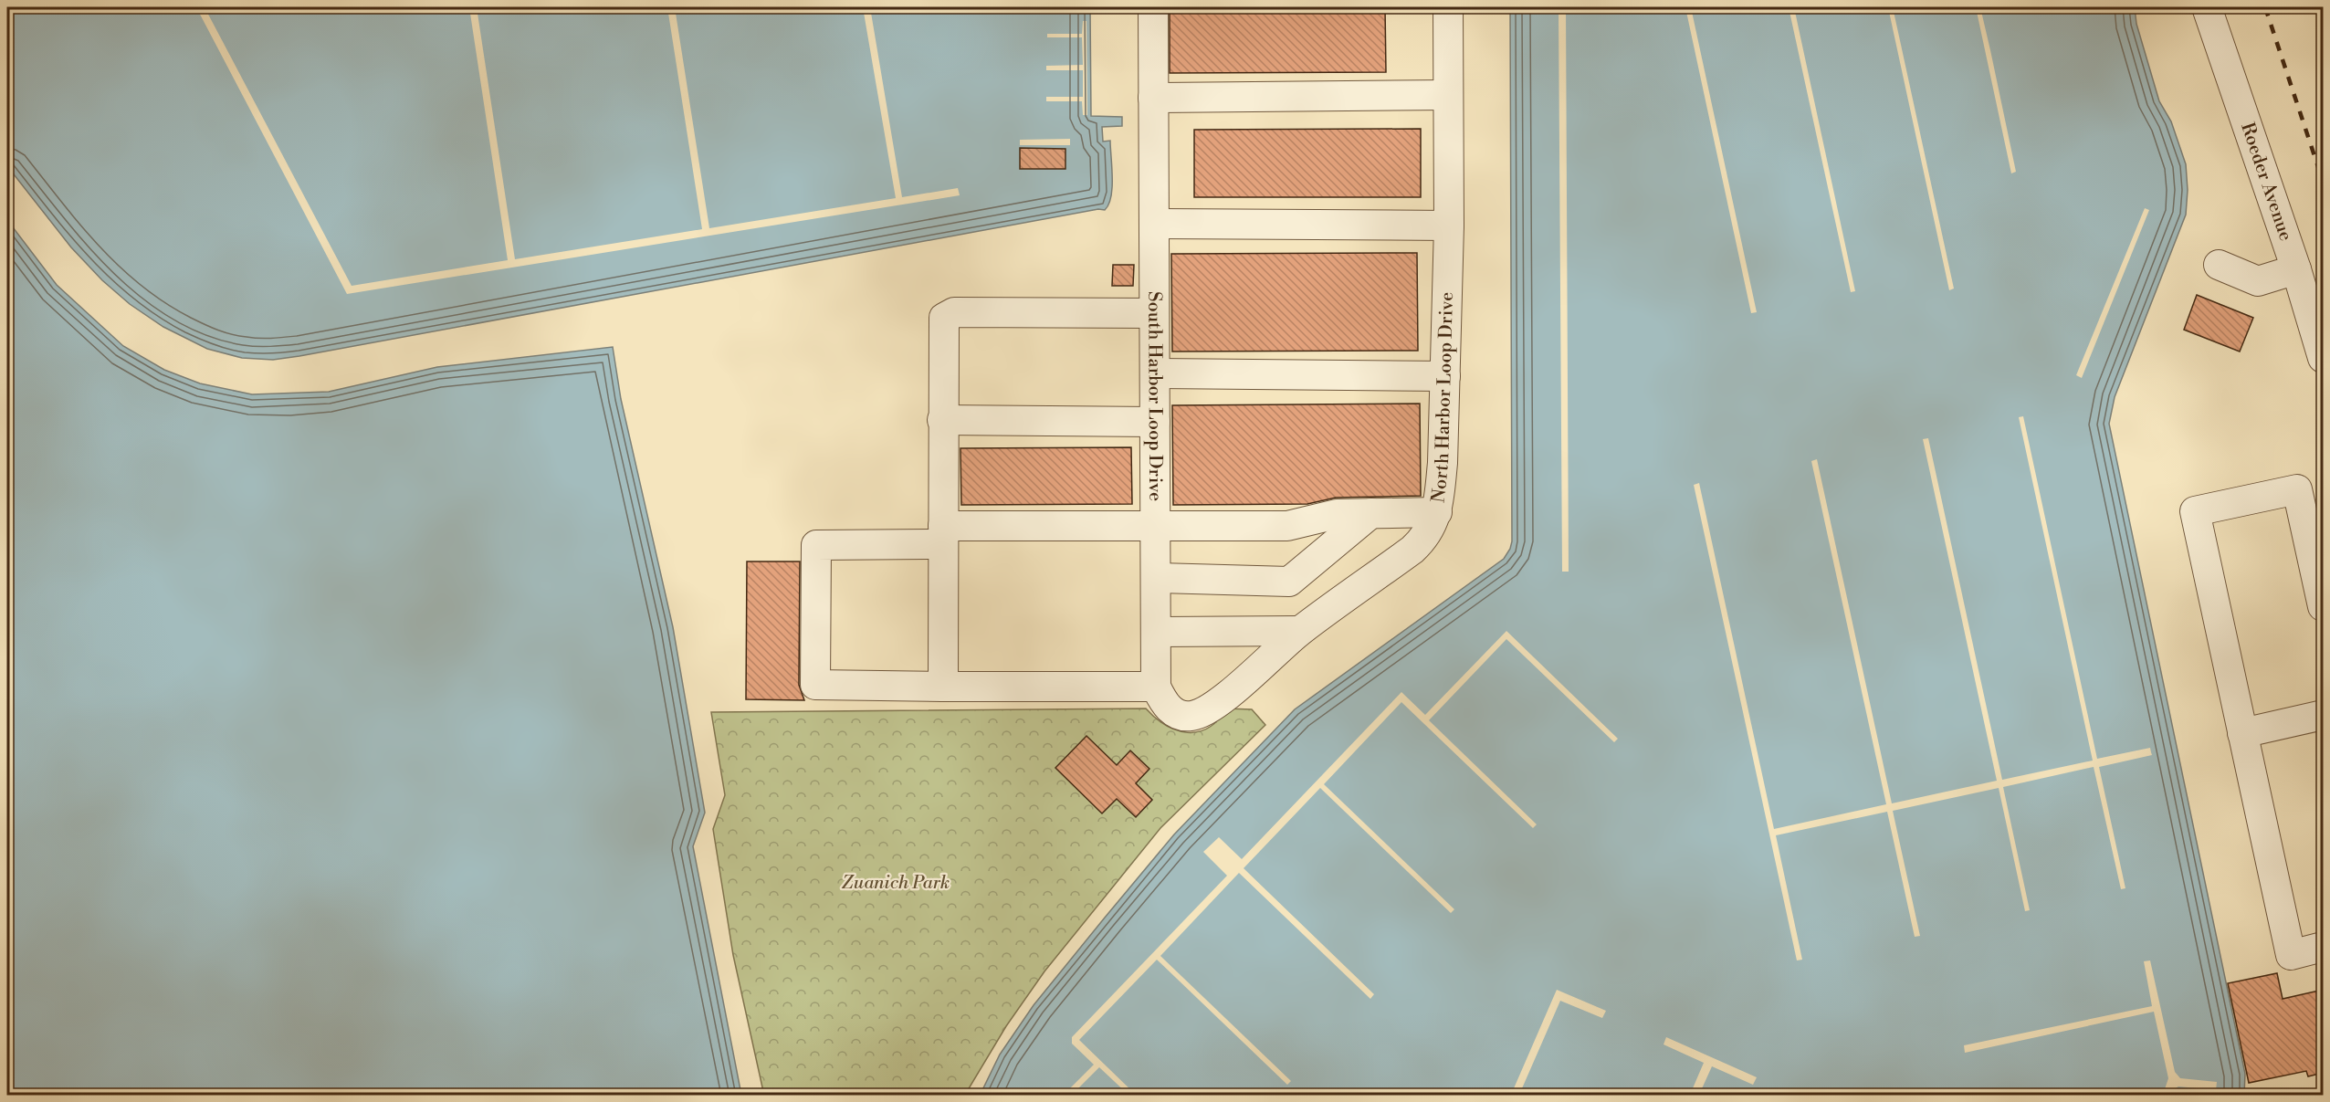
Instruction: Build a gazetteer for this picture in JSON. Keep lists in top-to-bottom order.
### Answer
{
  "streets": {
    "street": ["Roeder Avenue", "South Harbor Loop Drive", "North Harbor Loop Drive"]
  },
  "crossings": [
    ["South Harbor Loop Drive", "North Harbor Loop Drive"]
  ],
  "parks": ["Zuanich Park"]
}
